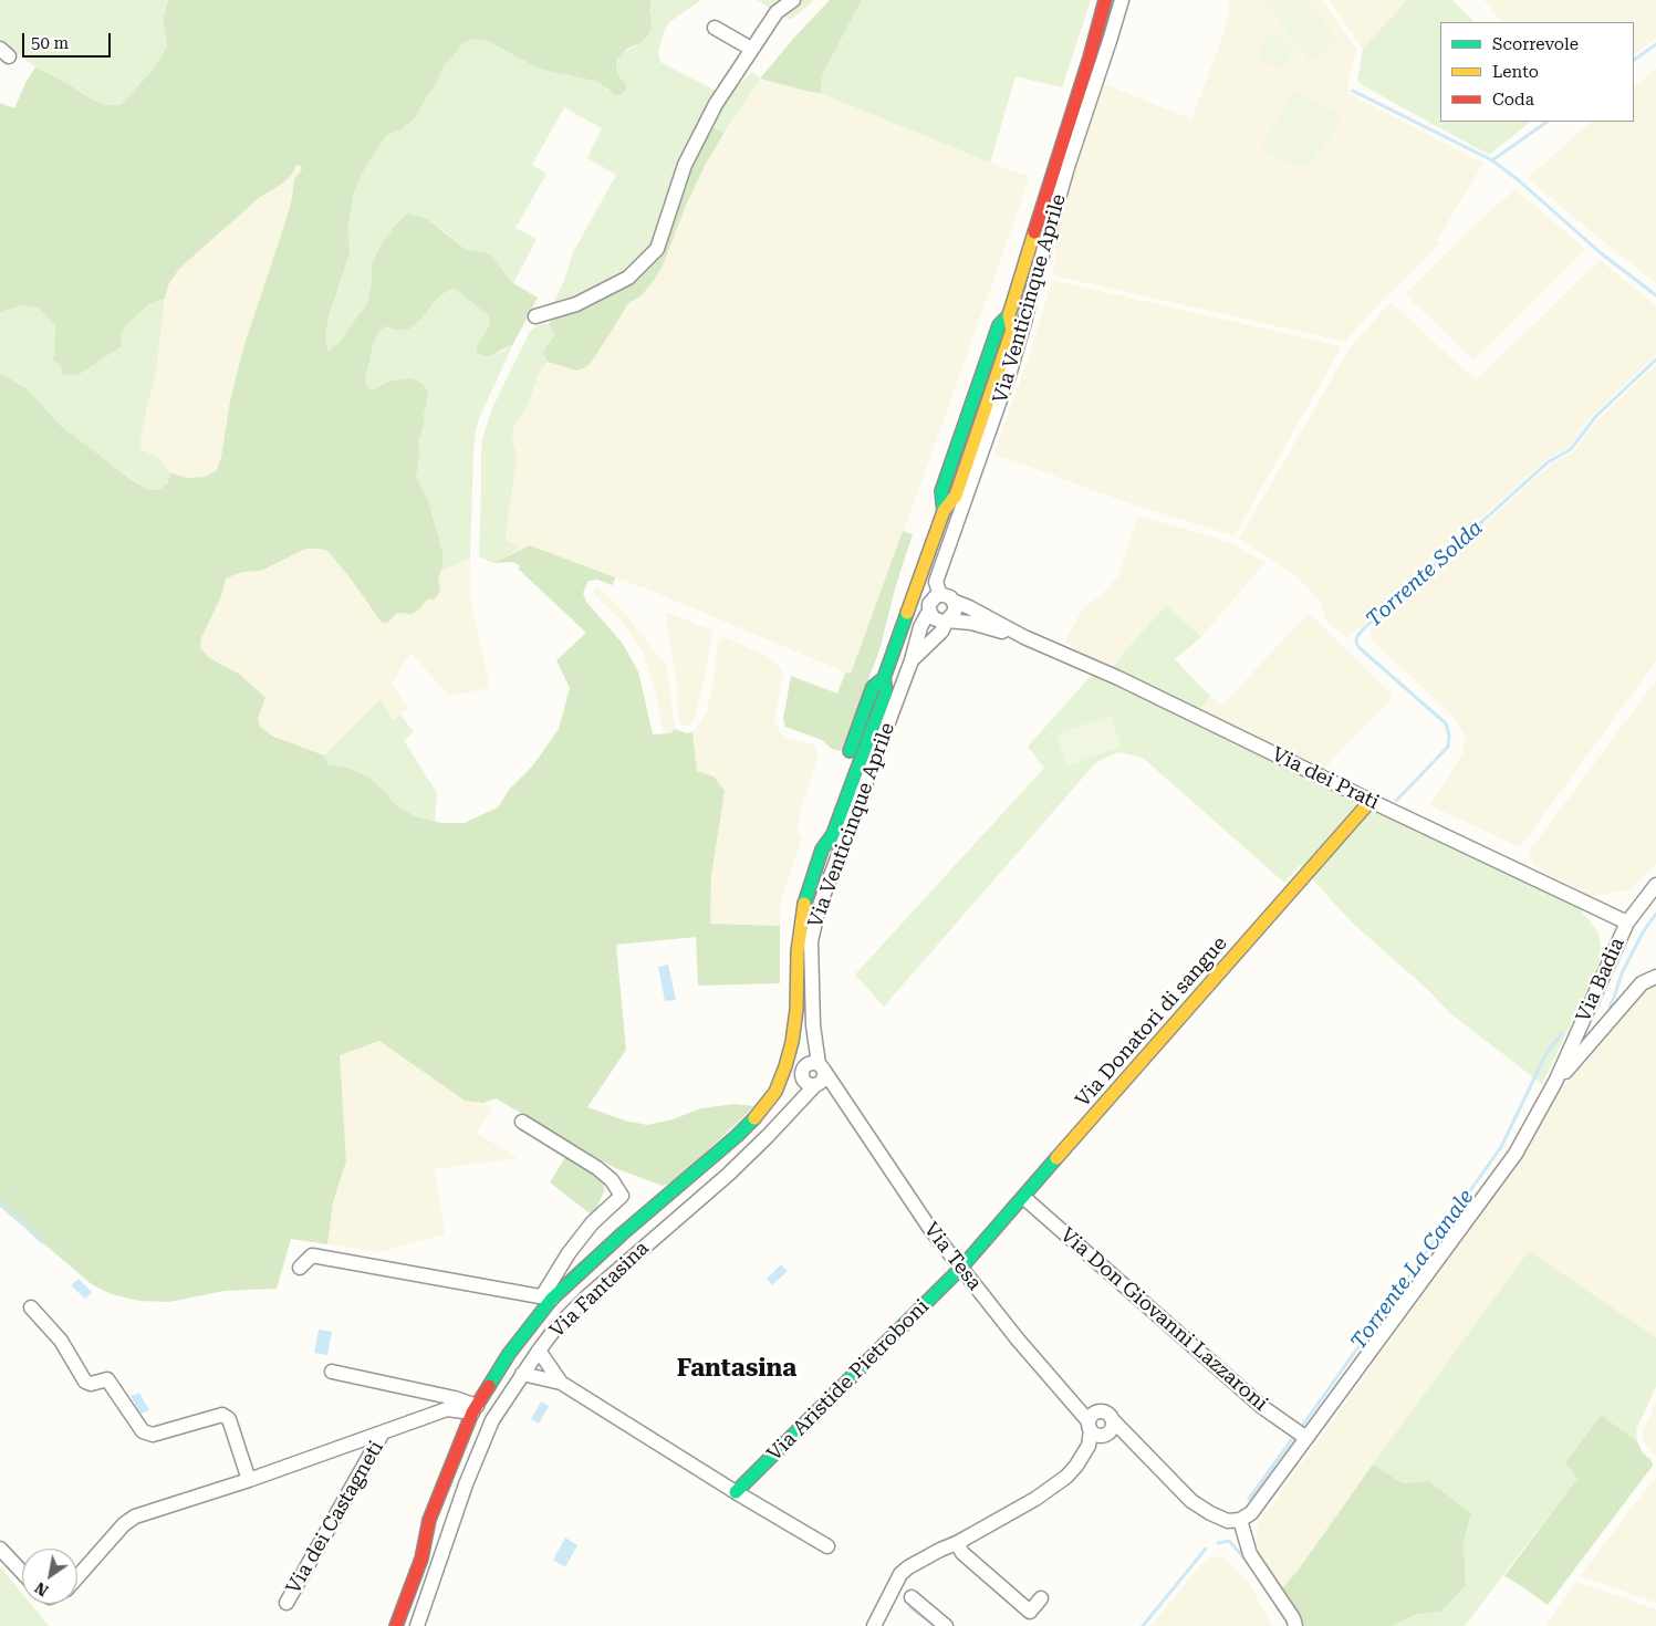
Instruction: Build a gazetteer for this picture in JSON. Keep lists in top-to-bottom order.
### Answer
{
  "streets": {
    "street": [
      "Via Venticinque Aprile",
      "Via dei Prati",
      "Via Badia",
      "Via Donatori di sangue",
      "Via Tesa",
      "Via Fantasina",
      "Via Don Giovanni Lazzaroni",
      "Via Aristide Pietroboni",
      "Via dei Castagneti"
    ]
  },
  "crossings": [
    ["Via Venticinque Aprile", "Via dei Prati"],
    ["Via Venticinque Aprile", "Via Tesa"],
    ["Via Venticinque Aprile", "Via Fantasina"],
    ["Via dei Prati", "Via Badia"],
    ["Via dei Prati", "Via Donatori di sangue"],
    ["Via Donatori di sangue", "Via Tesa"],
    ["Via Donatori di sangue", "Via Don Giovanni Lazzaroni"],
    ["Via Donatori di sangue", "Via Aristide Pietroboni"],
    ["Via Tesa", "Via Fantasina"],
    ["Via Tesa", "Via Aristide Pietroboni"],
    ["Via Fantasina", "Via dei Castagneti"]
  ],
  "districts": ["Fantasina"],
  "water": ["Torrente Solda", "Torrente La Canale"],
  "legend": ["Scorrevole", "Lento", "Coda"],
  "scale_bar": "50 m",
  "north": "bottom left"
}
